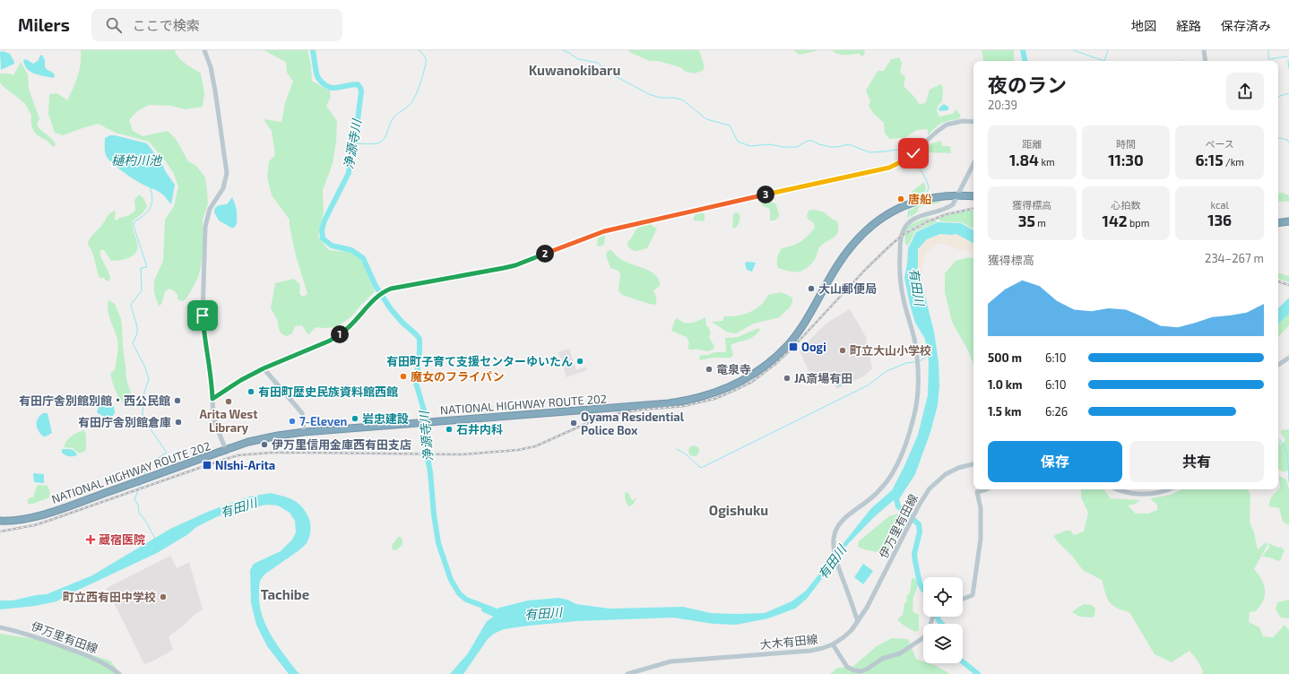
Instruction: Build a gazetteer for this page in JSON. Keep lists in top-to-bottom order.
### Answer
{
  "streets": {
    "highway": ["NATIONAL HIGHWAY ROUTE 202"],
    "main road": ["伊万里有田線", "大木有田線"]
  },
  "crossings": [
    ["伊万里有田線", "大木有田線"]
  ],
  "districts": ["Kuwanokibaru", "Ogishuku", "Tachibe"],
  "water": ["浄源寺川", "樋杓川池", "有田川"],
  "places": {
    "other": [
      "唐船",
      "大山郵便局",
      "町立大山小学校",
      "有田町子育て支援センターゆいたん",
      "竜泉寺",
      "魔女のフライパン",
      "JA斎場有田",
      "有田町歴史民族資料館西館",
      "有田庁舎別館別館・西公民館",
      "Arita West Library",
      "岩忠建設",
      "7-Eleven",
      "有田庁舎別館倉庫",
      "Oyama Residential Police Box",
      "石井内科",
      "伊万里信用金庫西有田支店",
      "町立西有田中学校"
    ],
    "transit": ["Oogi", "NIshi-Arita"],
    "health": ["蔵宿医院"]
  },
  "page": {
    "header": "Milers",
    "search": "ここで検索",
    "nav": ["地図", "経路", "保存済み"],
    "heading": ["夜のラン", "20:39"],
    "stats": [
      ["距離", "1.84 km"],
      ["時間", "11:30"],
      ["ペース", "6:15 /km"],
      ["獲得標高", "35 m"],
      ["心拍数", "142 bpm"],
      ["kcal", "136"]
    ],
    "pins": ["3", "2", "1"],
    "chart": ["獲得標高", "234–267 m"],
    "list": [
      {
        "name": "500 m",
        "note": "6:10"
      },
      {
        "name": "1.0 km",
        "note": "6:10"
      },
      {
        "name": "1.5 km",
        "note": "6:26"
      }
    ],
    "buttons": ["保存", "共有"]
  }
}
